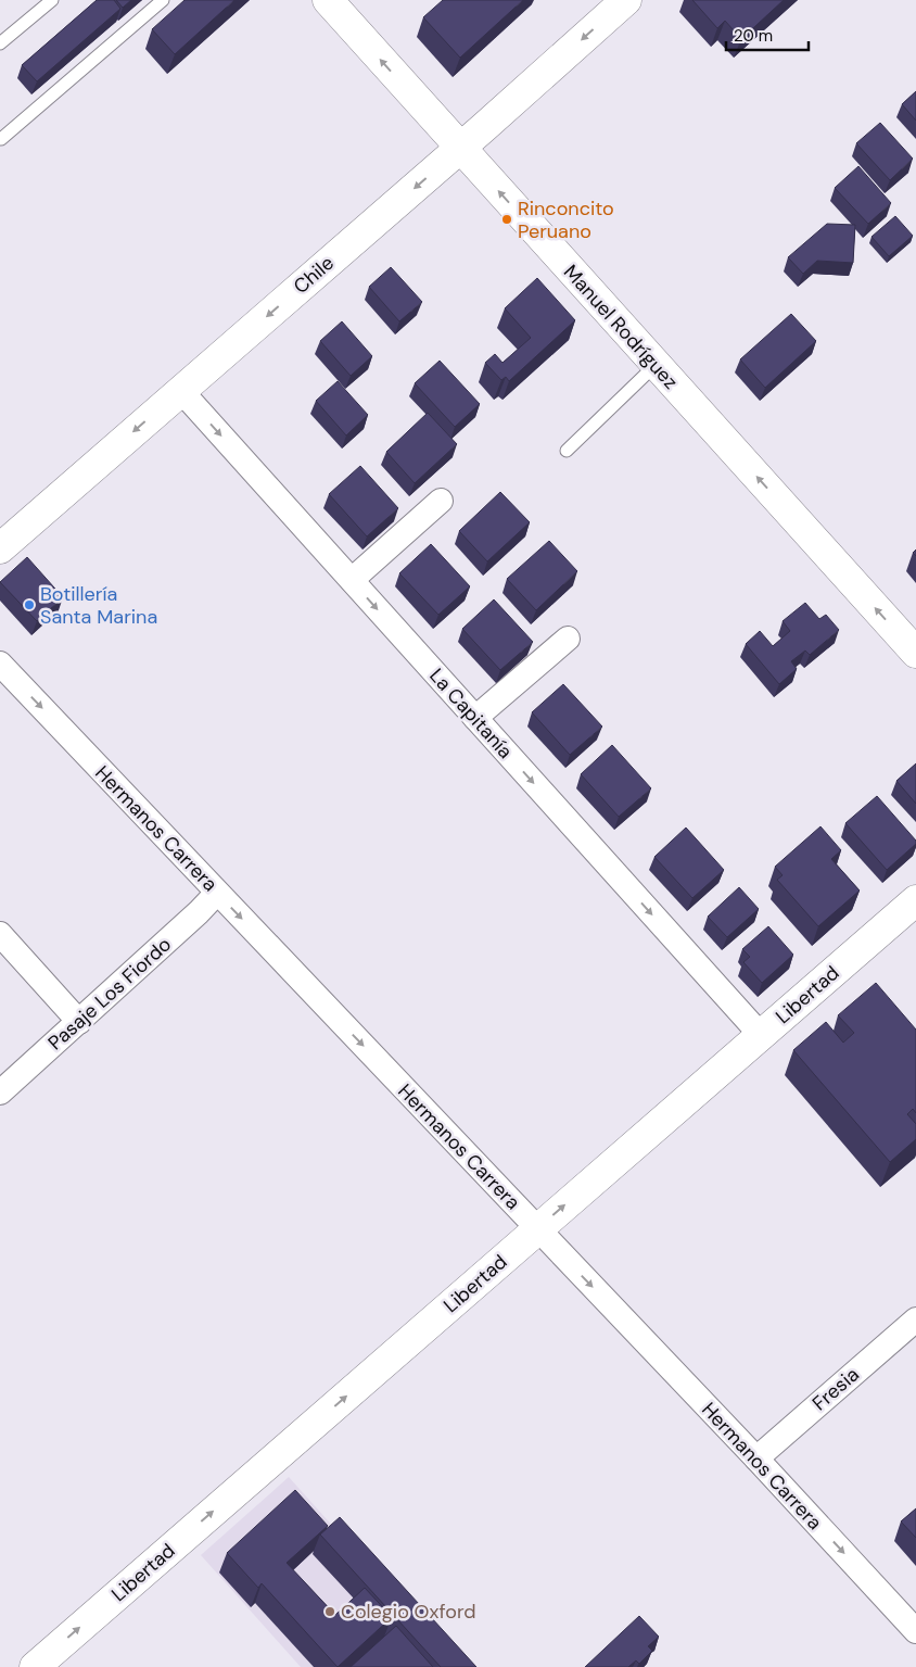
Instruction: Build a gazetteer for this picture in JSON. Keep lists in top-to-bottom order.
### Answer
{
  "streets": {
    "street": [
      "Chile",
      "Manuel Rodríguez",
      "La Capitanía",
      "Hermanos Carrera",
      "Pasaje Los Fiordo",
      "Libertad",
      "Fresia"
    ]
  },
  "crossings": [
    ["Chile", "Manuel Rodríguez"],
    ["Chile", "La Capitanía"],
    ["La Capitanía", "Libertad"],
    ["Hermanos Carrera", "Pasaje Los Fiordo"],
    ["Hermanos Carrera", "Libertad"],
    ["Hermanos Carrera", "Fresia"]
  ],
  "one_way": [
    "Chile",
    "Manuel Rodríguez",
    "La Capitanía",
    "Hermanos Carrera",
    "Libertad"
  ],
  "places": ["Rinconcito Peruano", "Botillería Santa Marina", "Colegio Oxford"],
  "scale_bar": "20 m"
}
